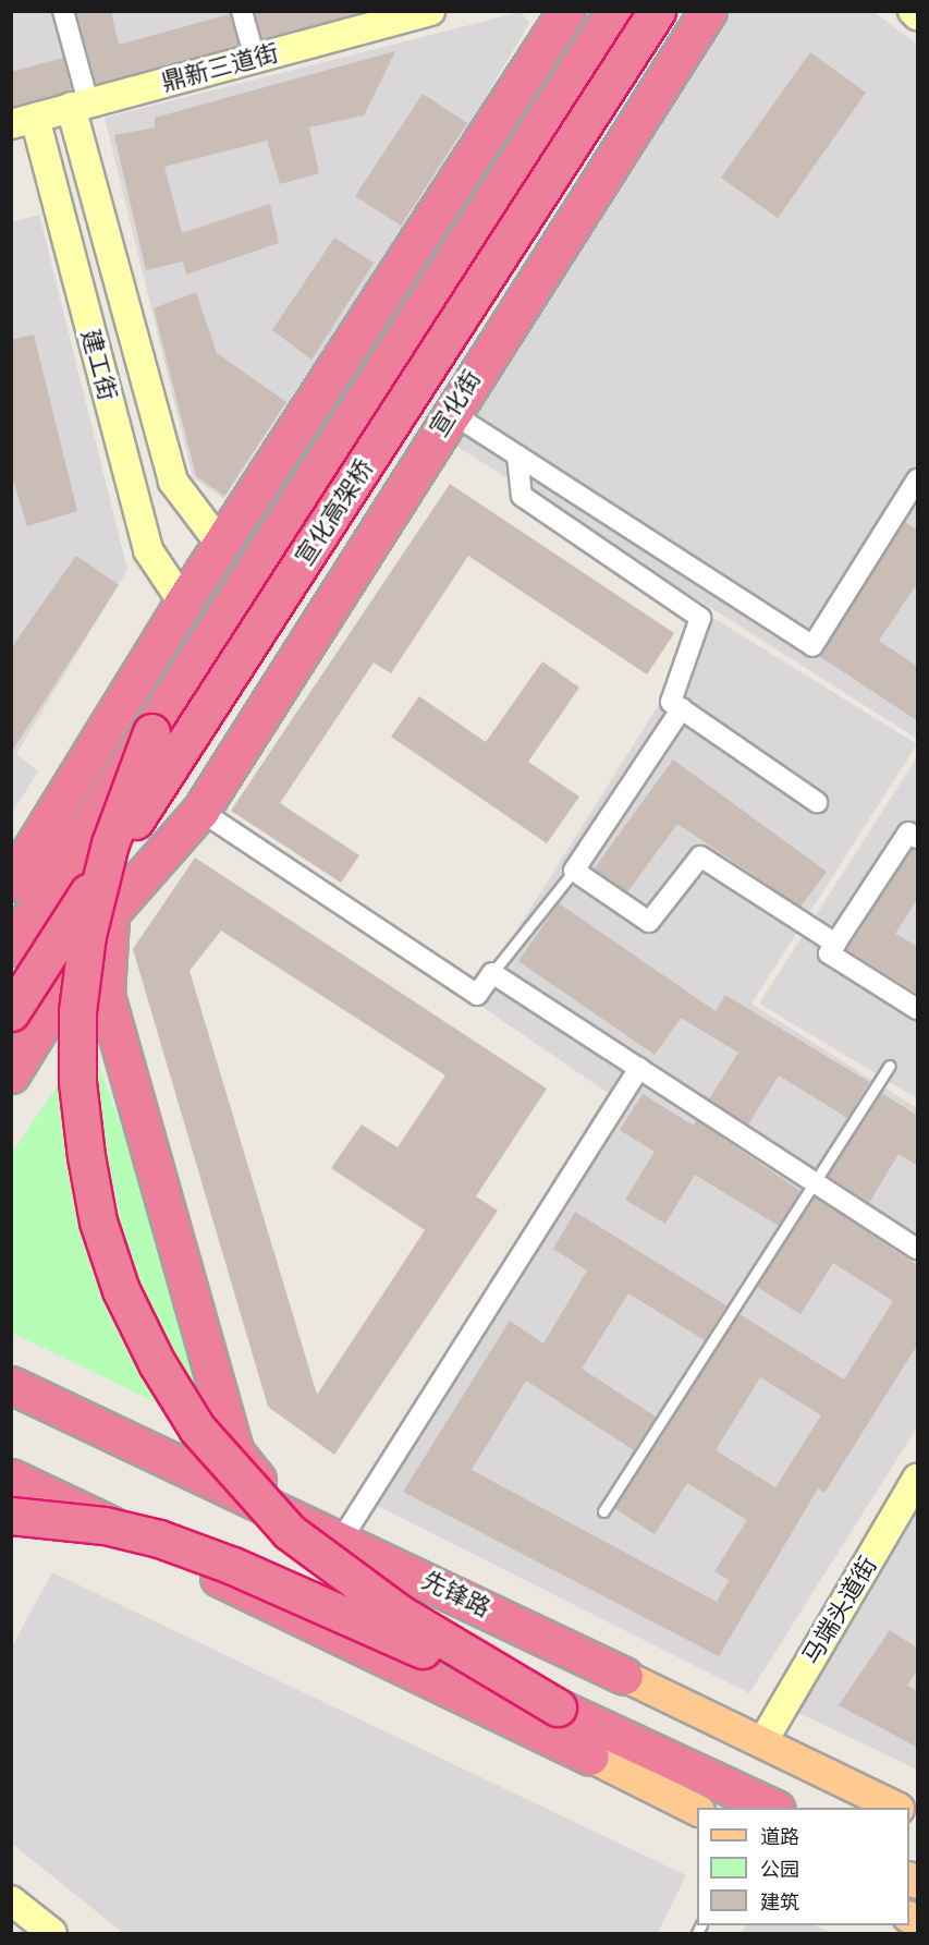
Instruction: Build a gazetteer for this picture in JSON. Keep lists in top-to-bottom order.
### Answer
{
  "streets": {
    "highway": ["宣化街", "宣化高架桥", "先锋路"],
    "street": ["鼎新三道街", "建工街", "马端头道街"]
  },
  "crossings": [
    ["鼎新三道街", "建工街"],
    ["先锋路", "马端头道街"]
  ],
  "legend": ["道路", "公园", "建筑"]
}
